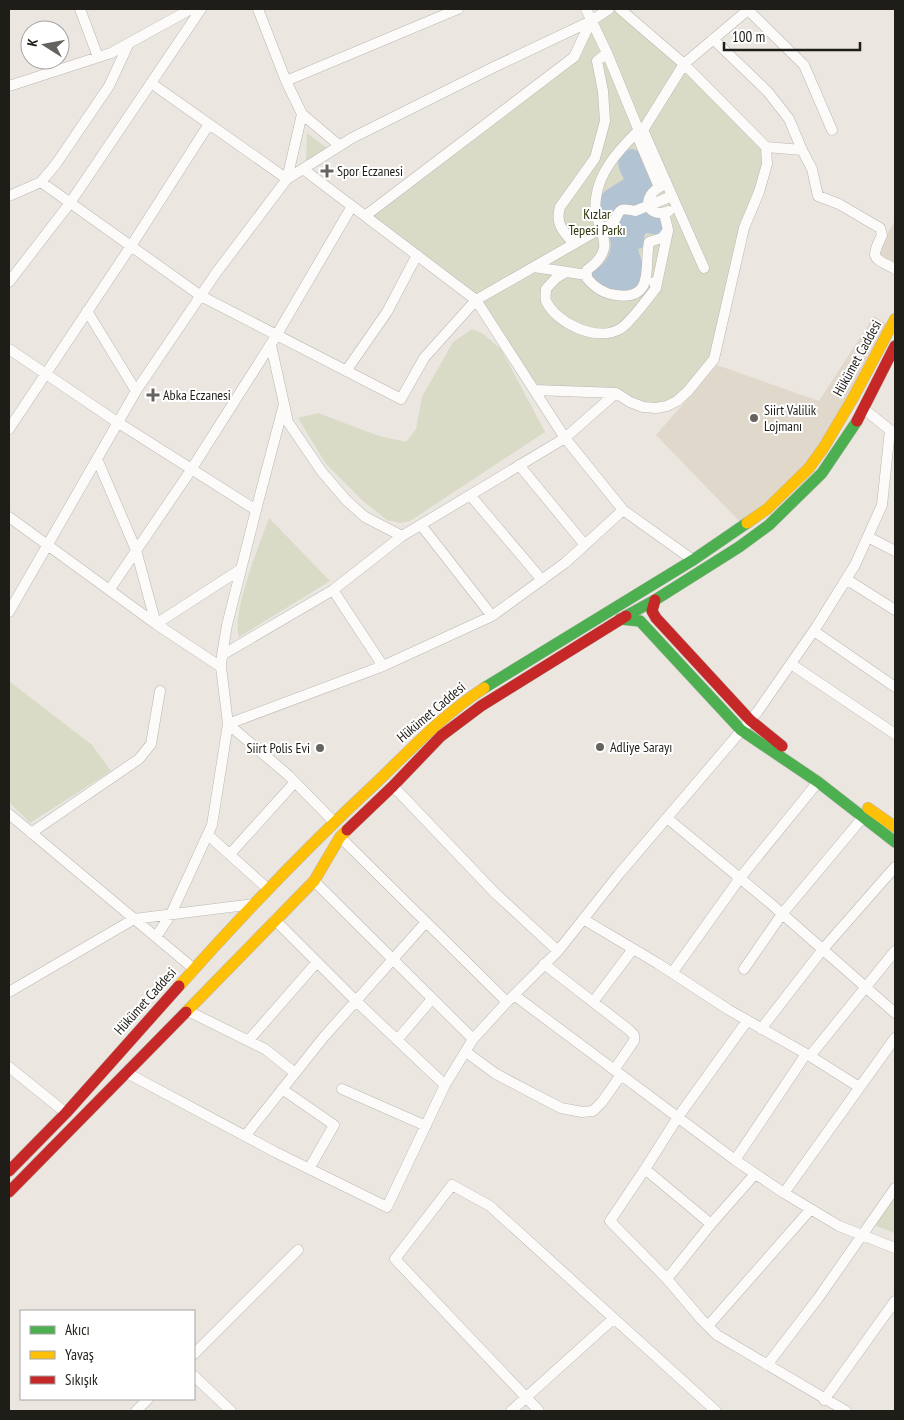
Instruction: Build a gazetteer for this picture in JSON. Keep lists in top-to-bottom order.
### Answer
{
  "streets": {
    "main road": ["Hükümet Caddesi"]
  },
  "parks": ["Kızlar Tepesi Parkı"],
  "places": {
    "health": ["Spor Eczanesi", "Abka Eczanesi"],
    "other": ["Siirt Valilik Lojmanı", "Adliye Sarayı", "Siirt Polis Evi"]
  },
  "legend": ["Akıcı", "Yavaş", "Sıkışık"],
  "scale_bar": "100 m",
  "north": "left"
}
